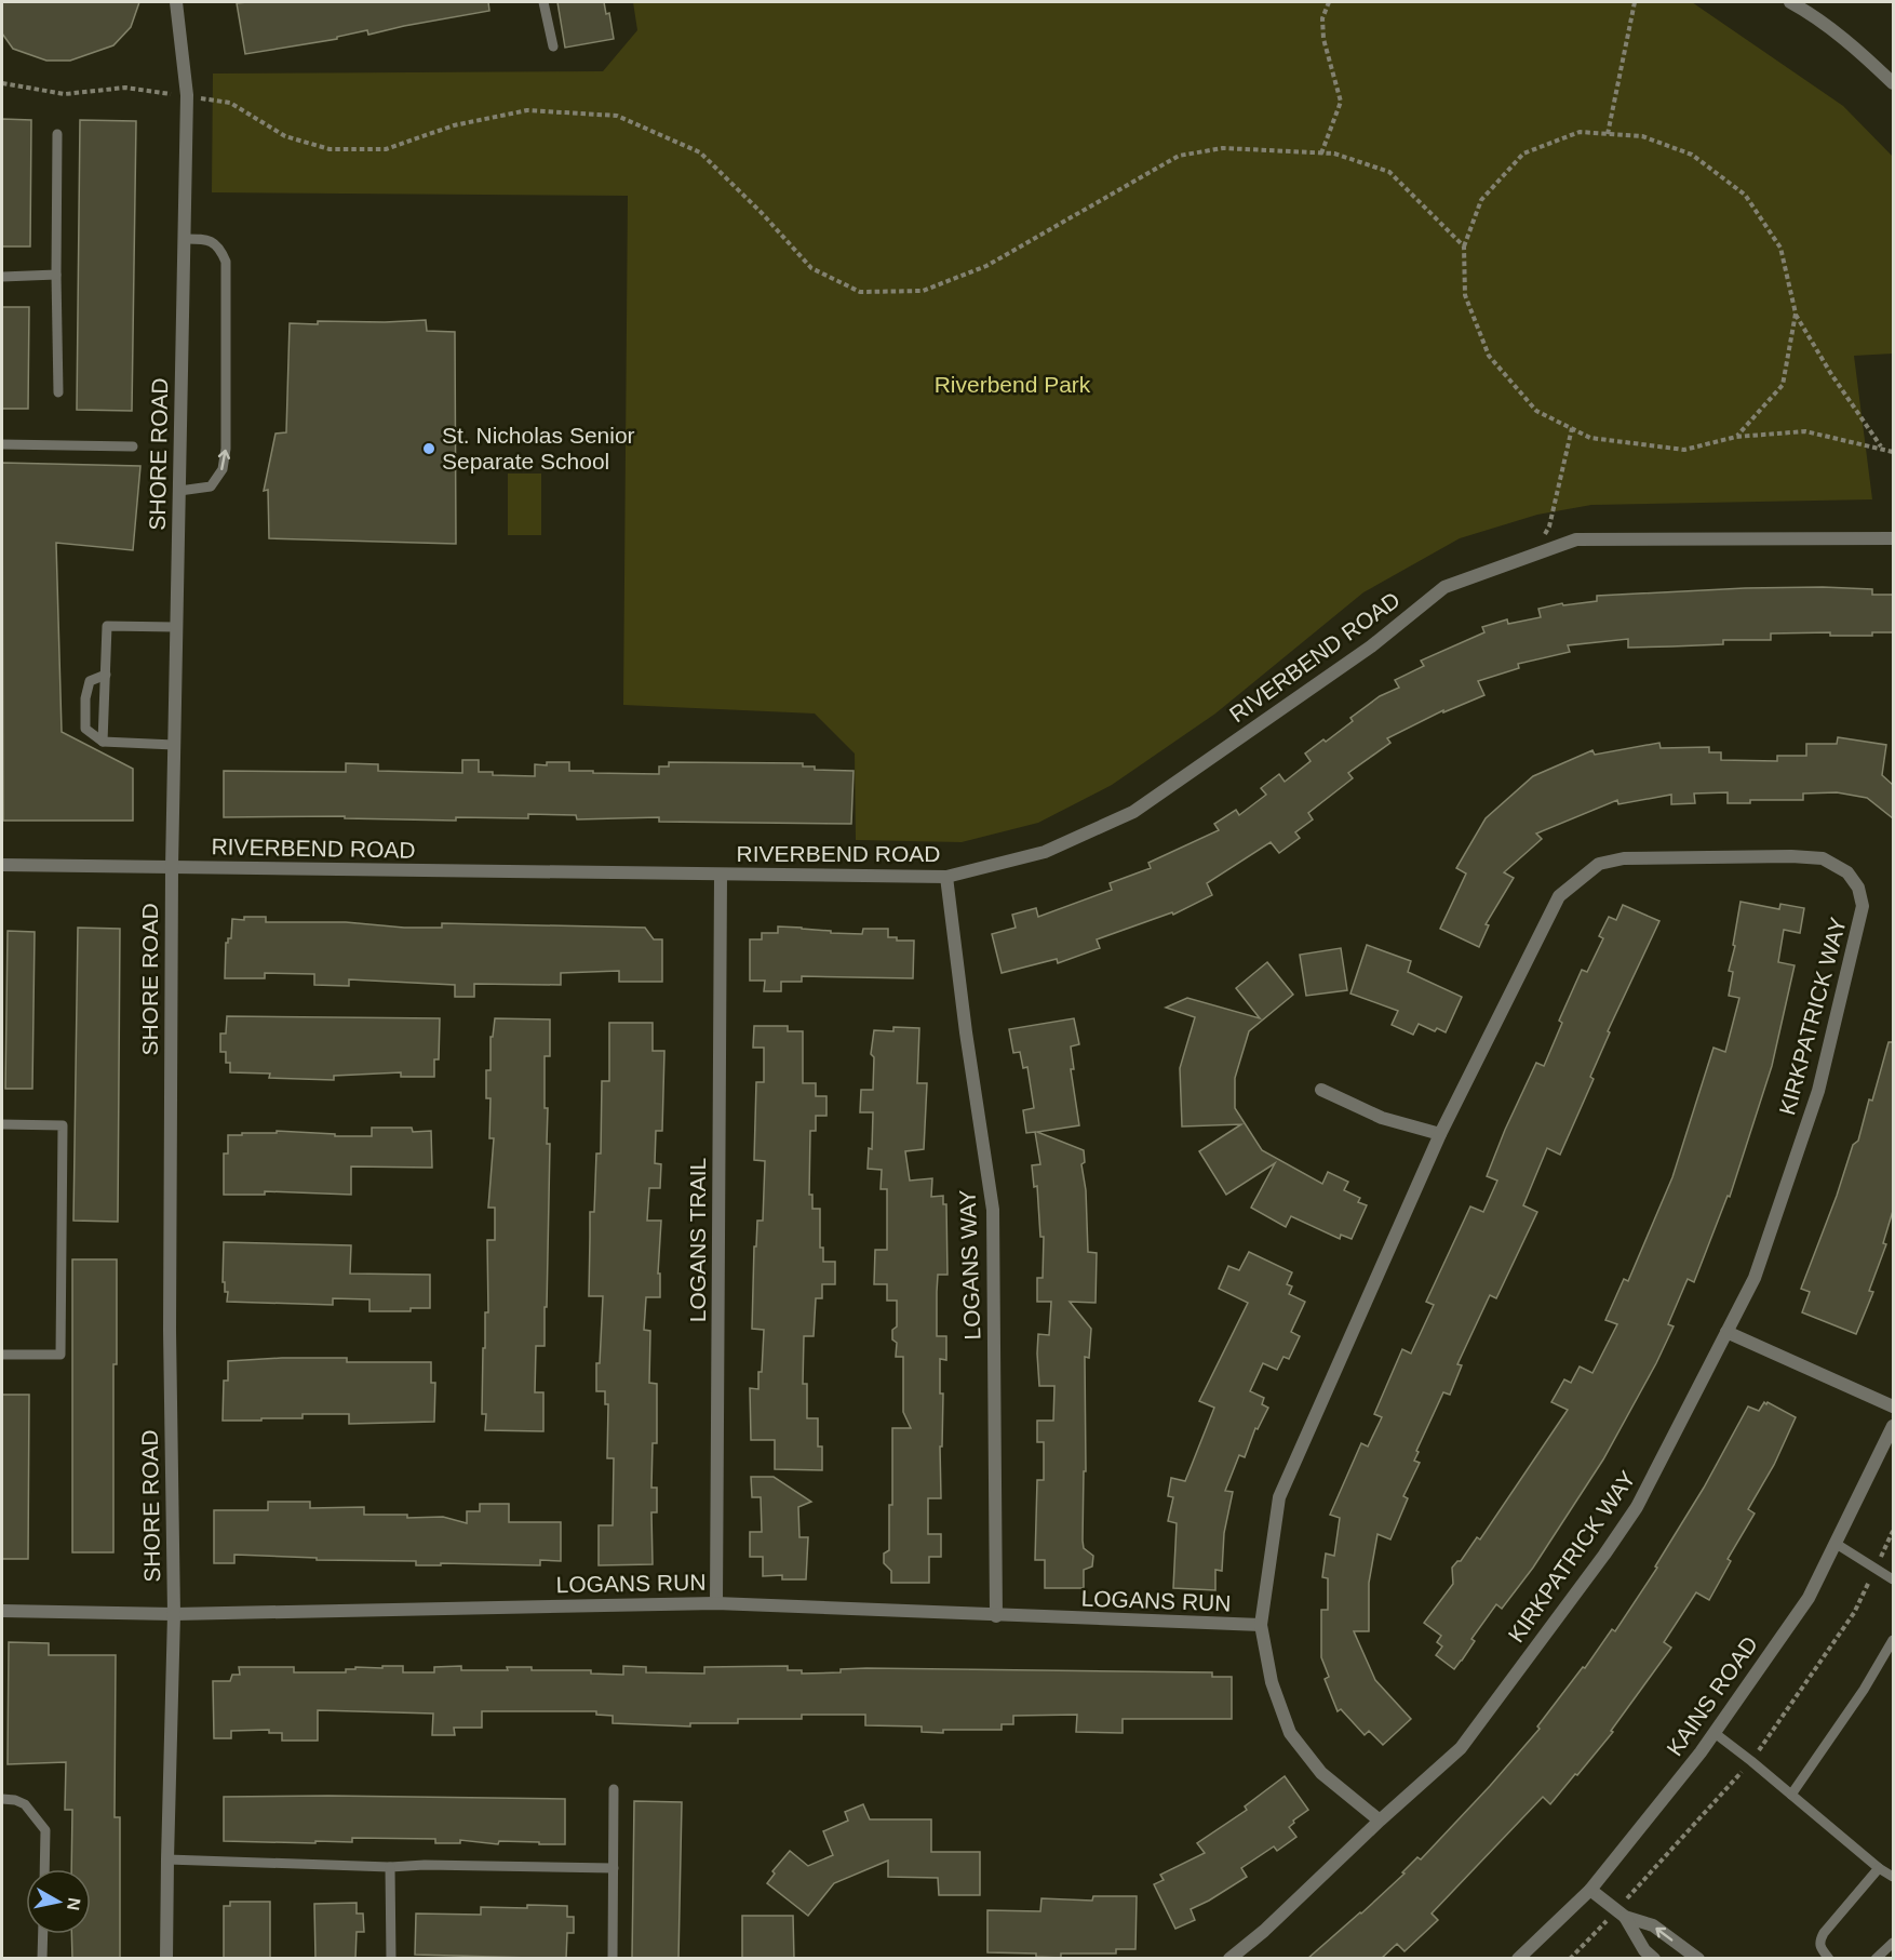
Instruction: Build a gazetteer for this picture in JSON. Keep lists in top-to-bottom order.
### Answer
{
  "streets": {
    "street": [
      "SHORE ROAD",
      "RIVERBEND ROAD",
      "KIRKPATRICK WAY",
      "LOGANS TRAIL",
      "LOGANS WAY",
      "LOGANS RUN",
      "KAINS ROAD"
    ]
  },
  "crossings": [
    ["SHORE ROAD", "RIVERBEND ROAD"],
    ["SHORE ROAD", "LOGANS RUN"],
    ["RIVERBEND ROAD", "LOGANS TRAIL"],
    ["RIVERBEND ROAD", "LOGANS WAY"],
    ["KIRKPATRICK WAY", "LOGANS RUN"],
    ["LOGANS TRAIL", "LOGANS RUN"],
    ["LOGANS WAY", "LOGANS RUN"]
  ],
  "parks": ["Riverbend Park"],
  "places": ["St. Nicholas Senior Separate School"],
  "north": "right"
}
